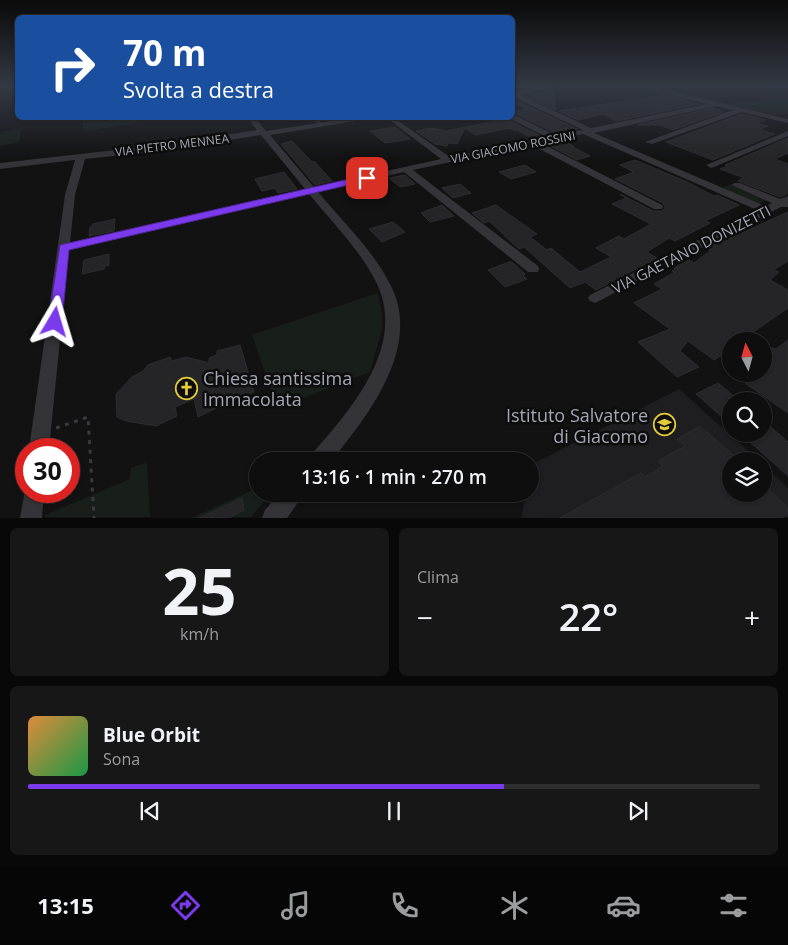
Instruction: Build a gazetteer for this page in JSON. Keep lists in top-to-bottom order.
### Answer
{
  "streets": {
    "street": ["VIA PIETRO MENNEA", "VIA GIACOMO ROSSINI", "VIA GAETANO DONIZETTI"]
  },
  "places": {
    "church": ["Chiesa santissima Immacolata"],
    "school or university": ["Istituto Salvatore di Giacomo"]
  },
  "north": "top",
  "page": {
    "turn": ["70 m", "Svolta a destra"],
    "limit": "30",
    "trip": "13:16 · 1 min · 270 m",
    "tile": [
      ["25", "km/h"],
      "Clima"
    ],
    "heat": ["−", "22°", "+"],
    "song": ["Blue Orbit", "Sona"],
    "tabs": "13:15"
  }
}
